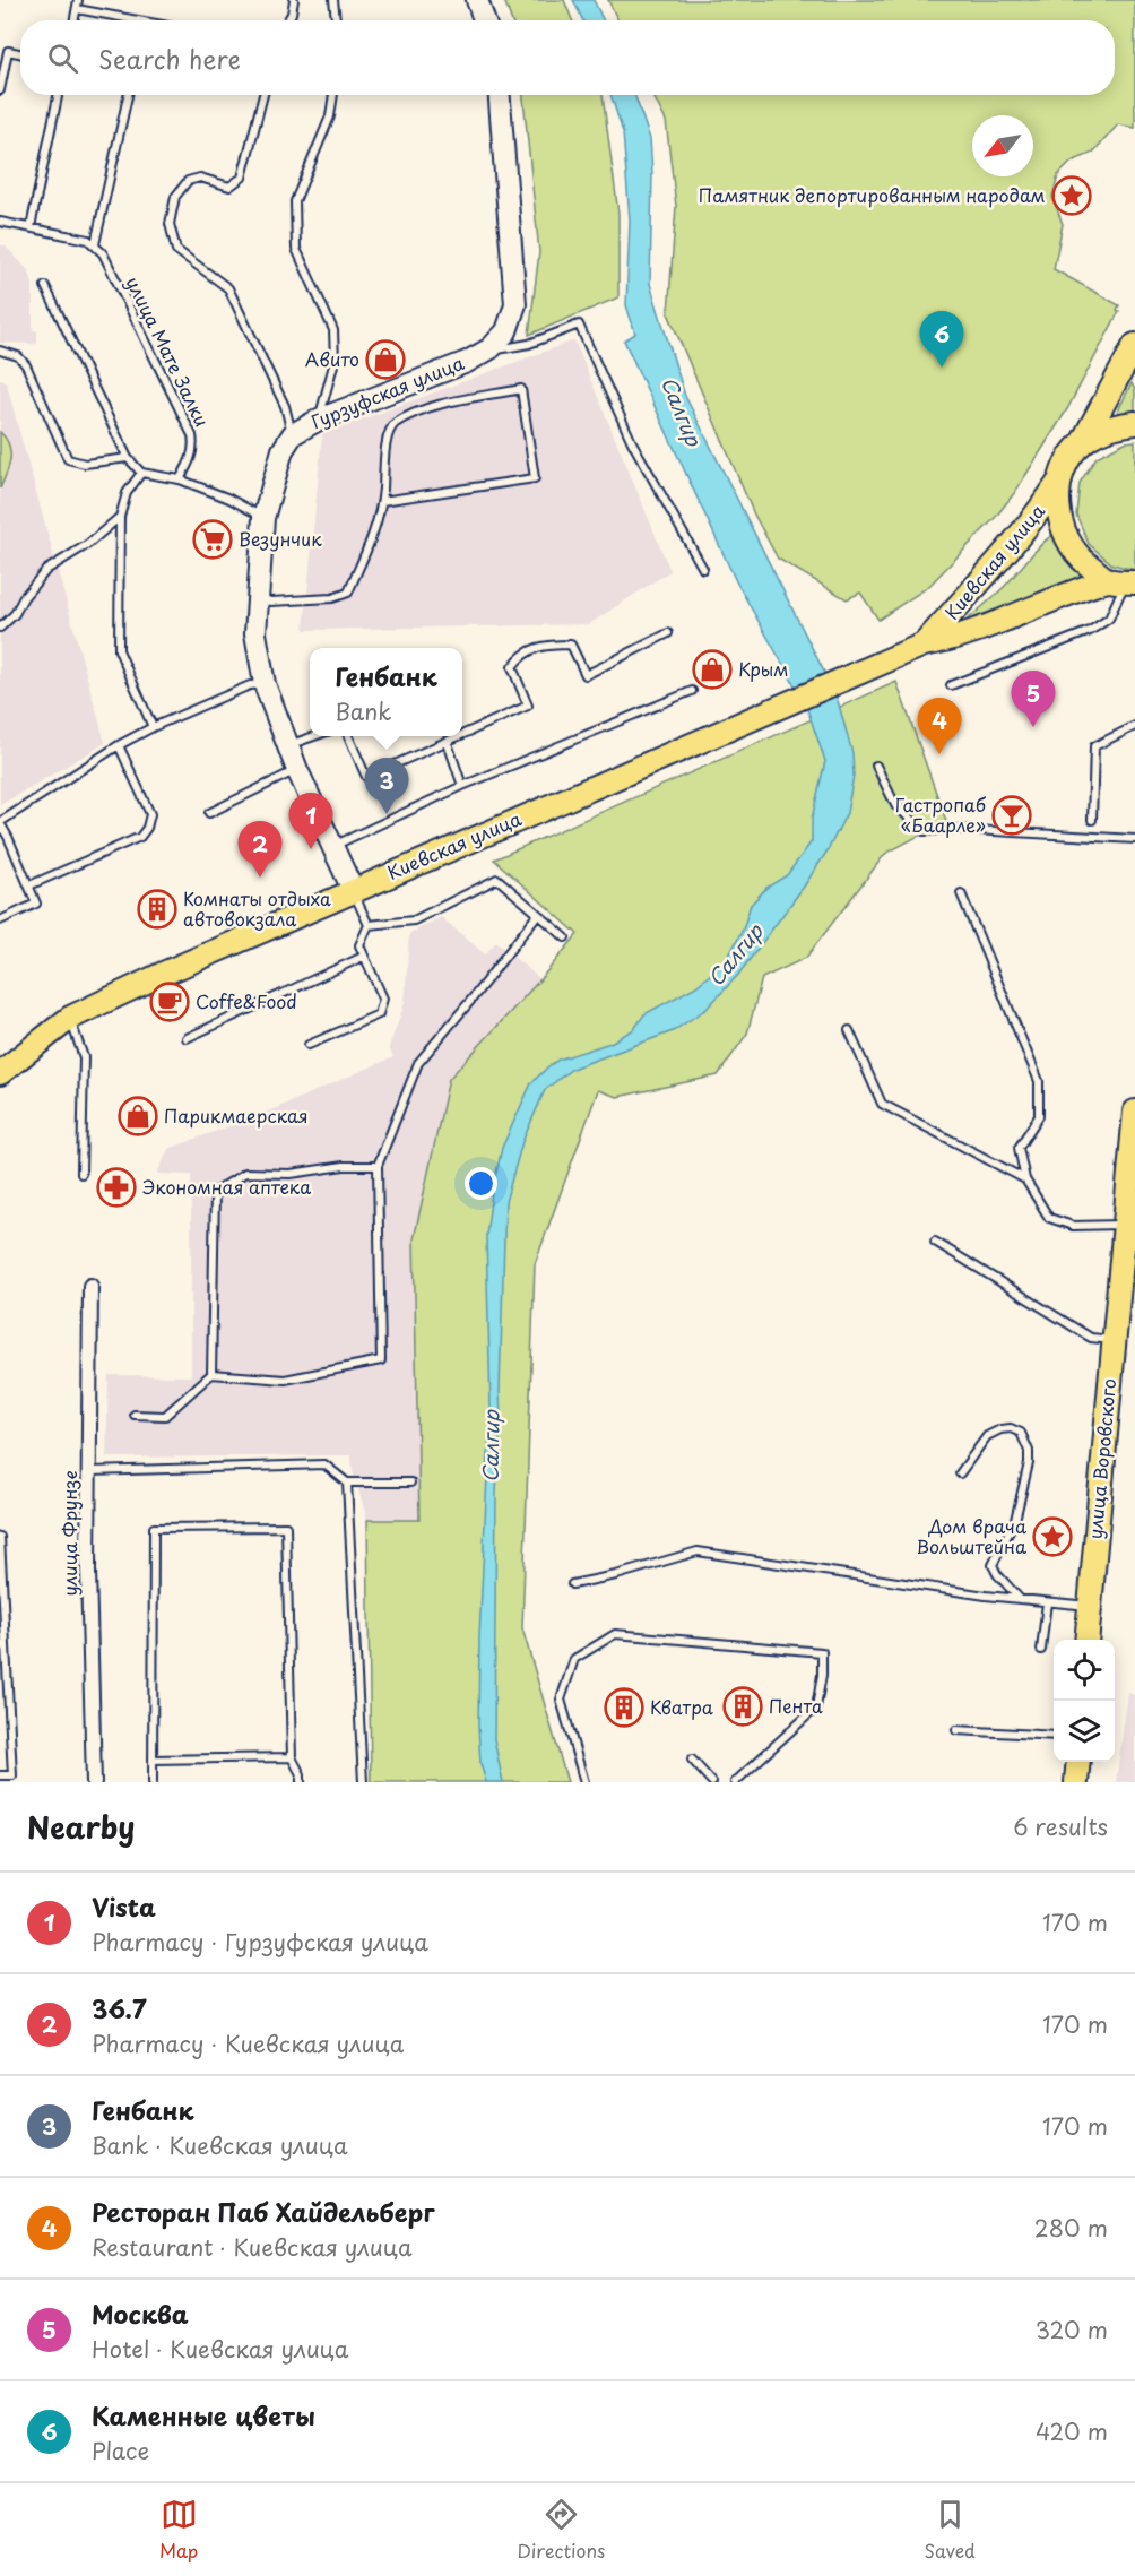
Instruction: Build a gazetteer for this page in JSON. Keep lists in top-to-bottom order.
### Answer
{
  "streets": {
    "main road": ["Гурзуфская улица", "Киевская улица", "улица Воровского"],
    "street": ["улица Фрунзе"],
    "lane": ["улица Мате Залки"]
  },
  "crossings": [
    ["Гурзуфская улица", "Киевская улица"]
  ],
  "water": ["Салгир"],
  "places": {
    "place": ["Памятник депортированным народам", "Дом врача Вольштейна"],
    "shop": ["Авито", "Крым", "Парикмаерская"],
    "supermarket": ["Везунчик"],
    "bar": ["Гастропаб «Баарле»"],
    "building": ["Комнаты отдыха автовокзала", "Пента", "Кватра"],
    "cafe": ["Coffe&Food"],
    "pharmacy": ["Экономная аптека"]
  },
  "north": "bottom left",
  "page": {
    "search": "Search here",
    "pins": [
      "6",
      "5",
      "4",
      "3",
      "1",
      "2"
    ],
    "popup": ["Генбанк", "Bank"],
    "heading": ["Nearby", "6 results"],
    "list": [
      {
        "mark": "1",
        "name": "Vista",
        "note": "Pharmacy · Гурзуфская улица",
        "value": "170 m"
      },
      {
        "mark": "2",
        "name": "36.7",
        "note": "Pharmacy · Киевская улица",
        "value": "170 m"
      },
      {
        "mark": "3",
        "name": "Генбанк",
        "note": "Bank · Киевская улица",
        "value": "170 m"
      },
      {
        "mark": "4",
        "name": "Ресторан Паб Хайдельберг",
        "note": "Restaurant · Киевская улица",
        "value": "280 m"
      },
      {
        "mark": "5",
        "name": "Москва",
        "note": "Hotel · Киевская улица",
        "value": "320 m"
      },
      {
        "mark": "6",
        "name": "Каменные цветы",
        "note": "Place",
        "value": "420 m"
      }
    ],
    "nav": ["Map", "Directions", "Saved"]
  }
}
